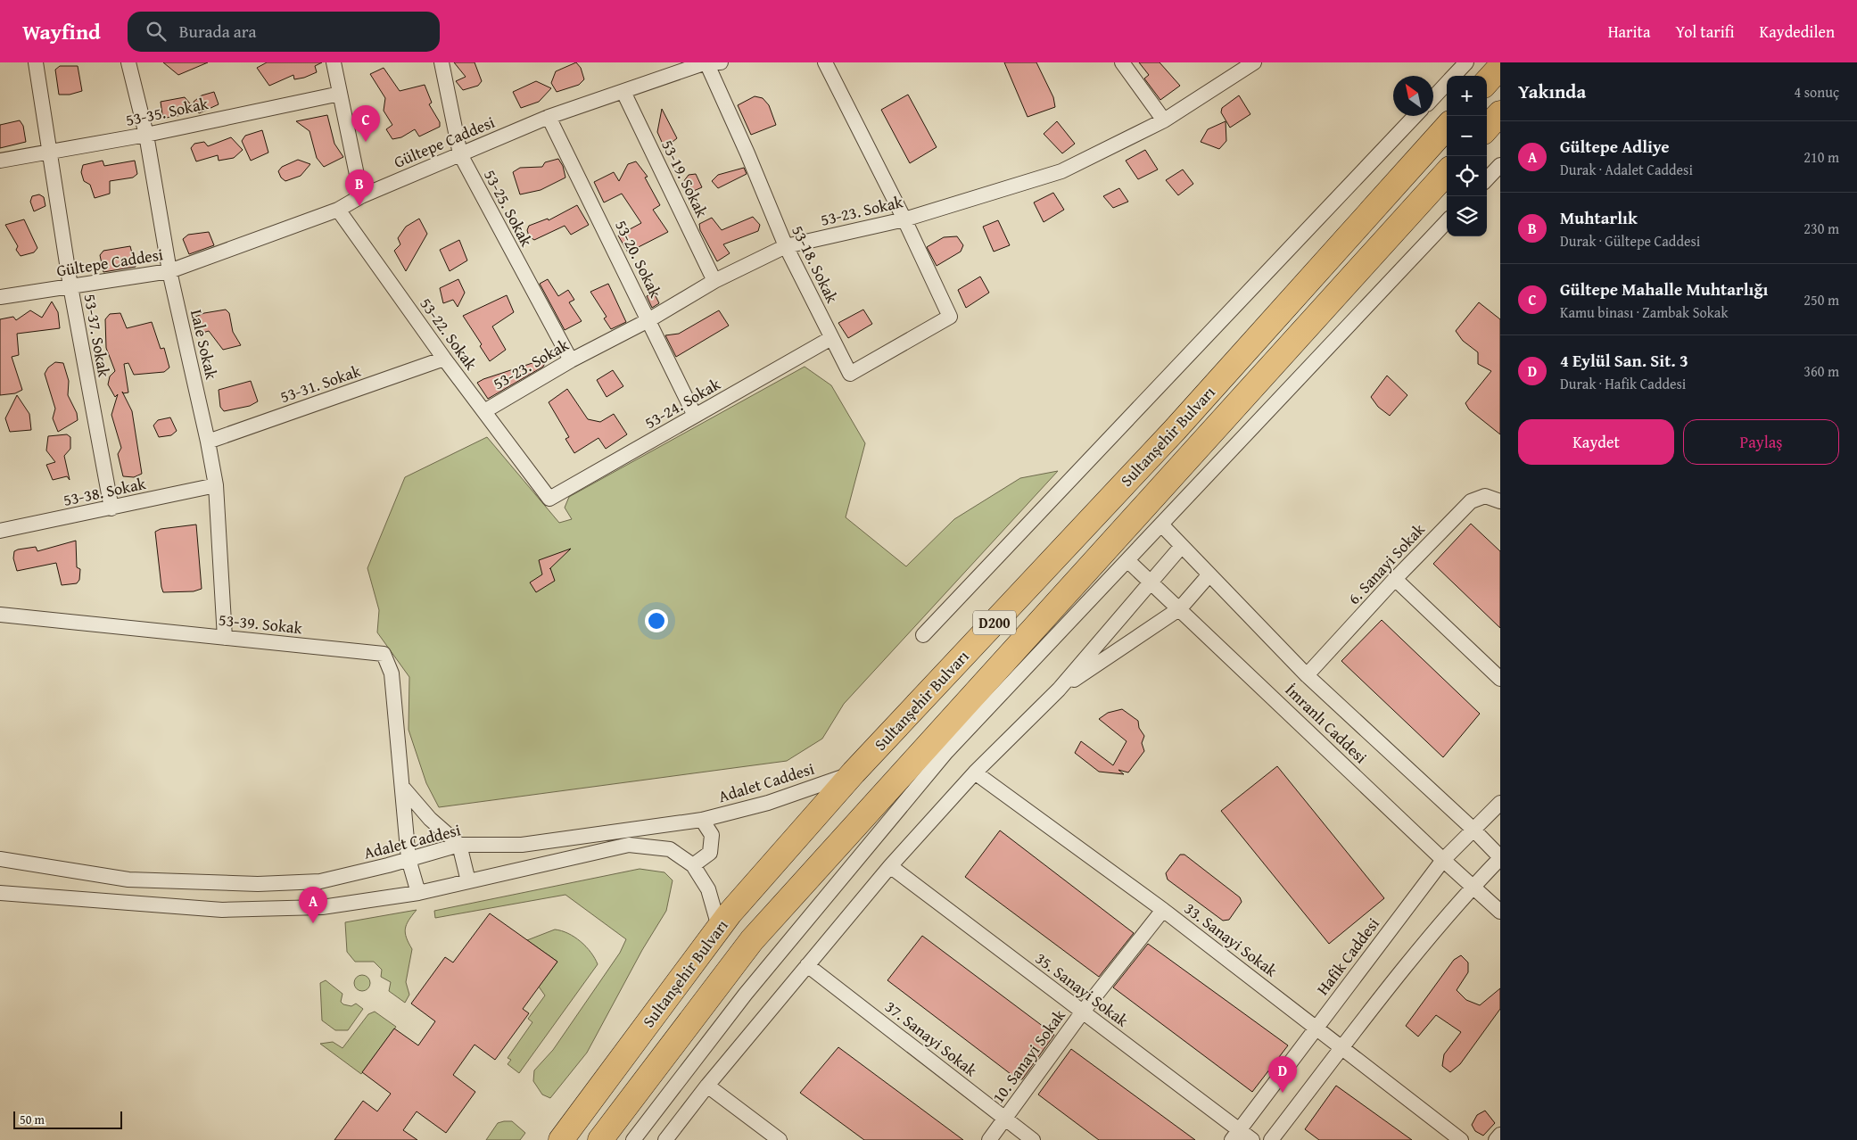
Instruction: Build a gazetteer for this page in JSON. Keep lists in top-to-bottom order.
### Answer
{
  "streets": {
    "highway": ["Sultanşehir Bulvarı", "D200"],
    "street": [
      "53-35. Sokak",
      "Gültepe Caddesi",
      "53-19. Sokak",
      "53-25. Sokak",
      "53-23. Sokak",
      "53-20. Sokak",
      "53-18. Sokak",
      "53-22. Sokak",
      "53-37. Sokak",
      "Lale Sokak",
      "53-31. Sokak",
      "53-24. Sokak",
      "53-38. Sokak",
      "6. Sanayi Sokak",
      "53-39. Sokak",
      "İmranlı Caddesi",
      "Adalet Caddesi",
      "33. Sanayi Sokak",
      "Hafik Caddesi",
      "35. Sanayi Sokak",
      "37. Sanayi Sokak",
      "10. Sanayi Sokak"
    ]
  },
  "crossings": [
    ["53-35. Sokak", "53-37. Sokak"],
    ["53-35. Sokak", "Lale Sokak"],
    ["Gültepe Caddesi", "53-19. Sokak"],
    ["Gültepe Caddesi", "53-25. Sokak"],
    ["Gültepe Caddesi", "53-20. Sokak"],
    ["Gültepe Caddesi", "53-18. Sokak"],
    ["Gültepe Caddesi", "53-22. Sokak"],
    ["Gültepe Caddesi", "53-37. Sokak"],
    ["Gültepe Caddesi", "Lale Sokak"],
    ["53-19. Sokak", "53-23. Sokak"],
    ["53-25. Sokak", "53-23. Sokak"],
    ["53-23. Sokak", "53-20. Sokak"],
    ["53-23. Sokak", "53-18. Sokak"],
    ["53-23. Sokak", "53-22. Sokak"],
    ["53-20. Sokak", "53-24. Sokak"],
    ["53-18. Sokak", "53-24. Sokak"],
    ["53-22. Sokak", "53-31. Sokak"],
    ["53-22. Sokak", "53-24. Sokak"],
    ["53-37. Sokak", "53-38. Sokak"],
    ["Lale Sokak", "53-31. Sokak"],
    ["Lale Sokak", "53-38. Sokak"],
    ["Lale Sokak", "53-39. Sokak"],
    ["Sultanşehir Bulvarı", "Adalet Caddesi"],
    ["6. Sanayi Sokak", "İmranlı Caddesi"],
    ["53-39. Sokak", "Adalet Caddesi"],
    ["İmranlı Caddesi", "Hafik Caddesi"],
    ["33. Sanayi Sokak", "Hafik Caddesi"],
    ["33. Sanayi Sokak", "10. Sanayi Sokak"],
    ["Hafik Caddesi", "35. Sanayi Sokak"],
    ["35. Sanayi Sokak", "10. Sanayi Sokak"],
    ["37. Sanayi Sokak", "10. Sanayi Sokak"]
  ],
  "scale_bar": "50 m",
  "north": "top left",
  "page": {
    "header": "Wayfind",
    "search": "Burada ara",
    "nav": ["Harita", "Yol tarifi", "Kaydedilen"],
    "heading": ["Yakında", "4 sonuç"],
    "map_buttons": ["+", "−"],
    "pins": [
      "C",
      "B",
      "A",
      "D"
    ],
    "list": [
      {
        "mark": "A",
        "name": "Gültepe Adliye",
        "note": "Durak · Adalet Caddesi",
        "value": "210 m"
      },
      {
        "mark": "B",
        "name": "Muhtarlık",
        "note": "Durak · Gültepe Caddesi",
        "value": "230 m"
      },
      {
        "mark": "C",
        "name": "Gültepe Mahalle Muhtarlığı",
        "note": "Kamu binası · Zambak Sokak",
        "value": "250 m"
      },
      {
        "mark": "D",
        "name": "4 Eylül San. Sit. 3",
        "note": "Durak · Hafik Caddesi",
        "value": "360 m"
      }
    ],
    "buttons": ["Kaydet", "Paylaş"],
    "scale": "50 m"
  }
}
